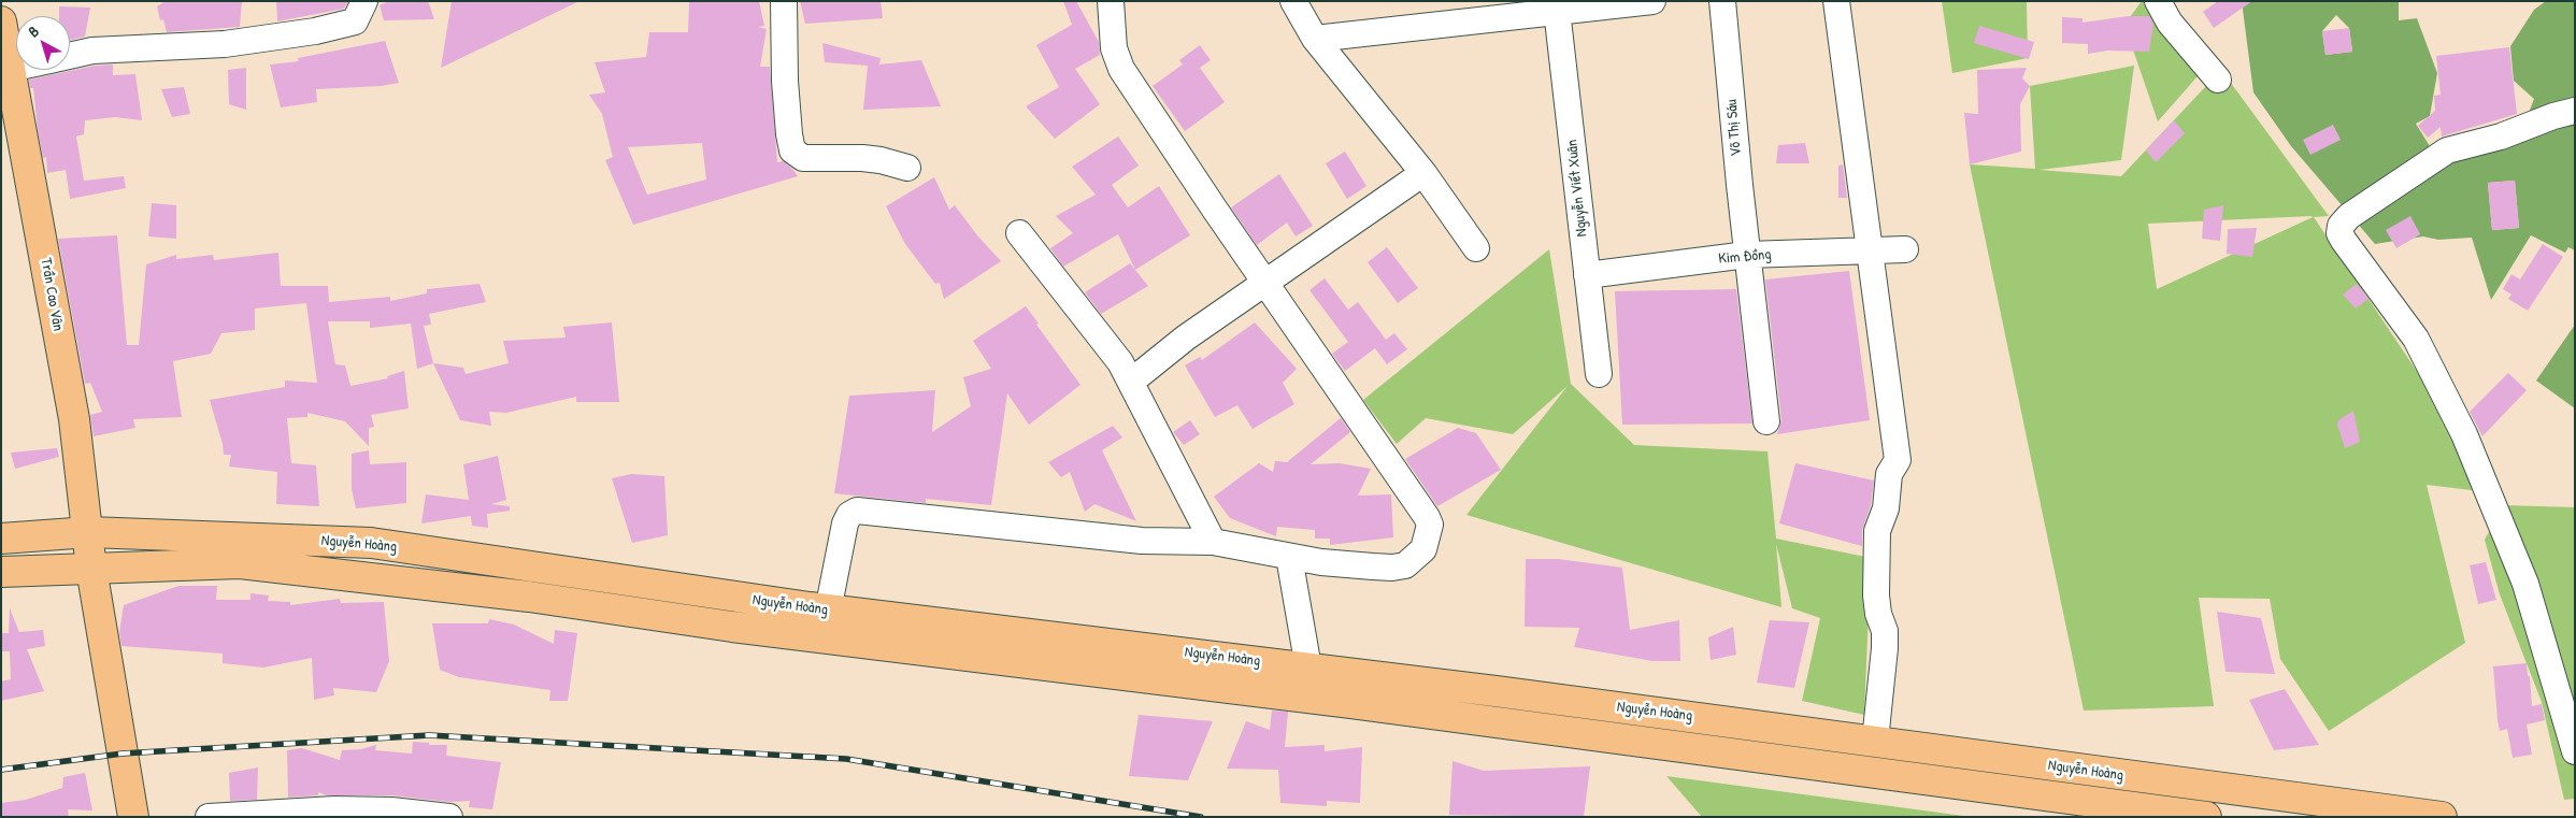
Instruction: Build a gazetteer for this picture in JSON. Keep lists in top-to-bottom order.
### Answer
{
  "streets": {
    "main road": ["Trần Cao Vân", "Nguyễn Hoàng"],
    "street": ["Võ Thị Sáu", "Nguyễn Viết Xuân", "Kim Đồng"]
  },
  "crossings": [
    ["Võ Thị Sáu", "Kim Đồng"],
    ["Nguyễn Viết Xuân", "Kim Đồng"],
    ["Trần Cao Vân", "Nguyễn Hoàng"]
  ],
  "north": "top left"
}
